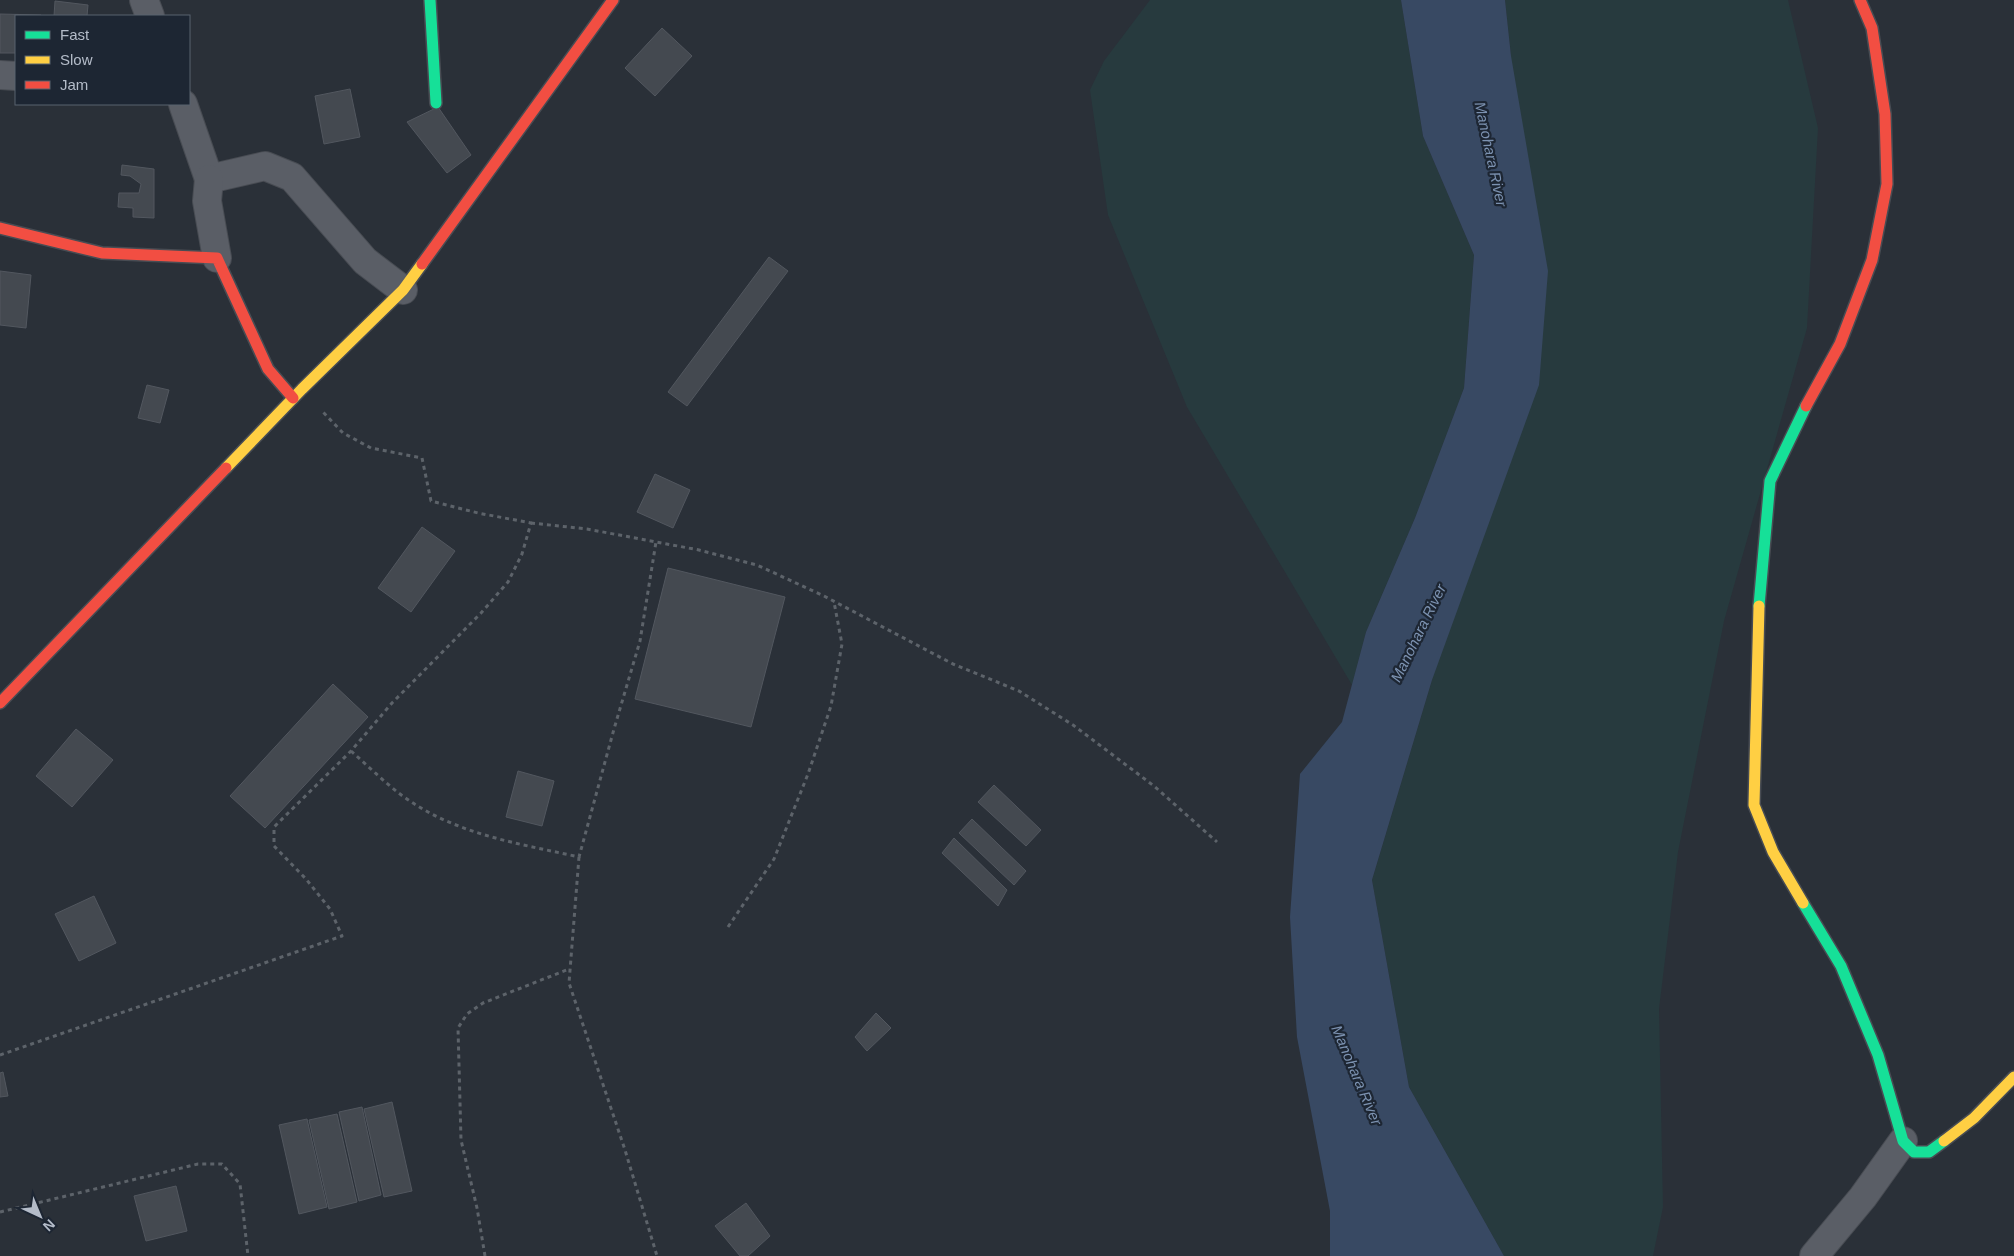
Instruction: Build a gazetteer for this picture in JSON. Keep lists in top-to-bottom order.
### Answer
{
  "water": ["Manohara River"],
  "legend": ["Fast", "Slow", "Jam"],
  "north": "bottom right"
}
